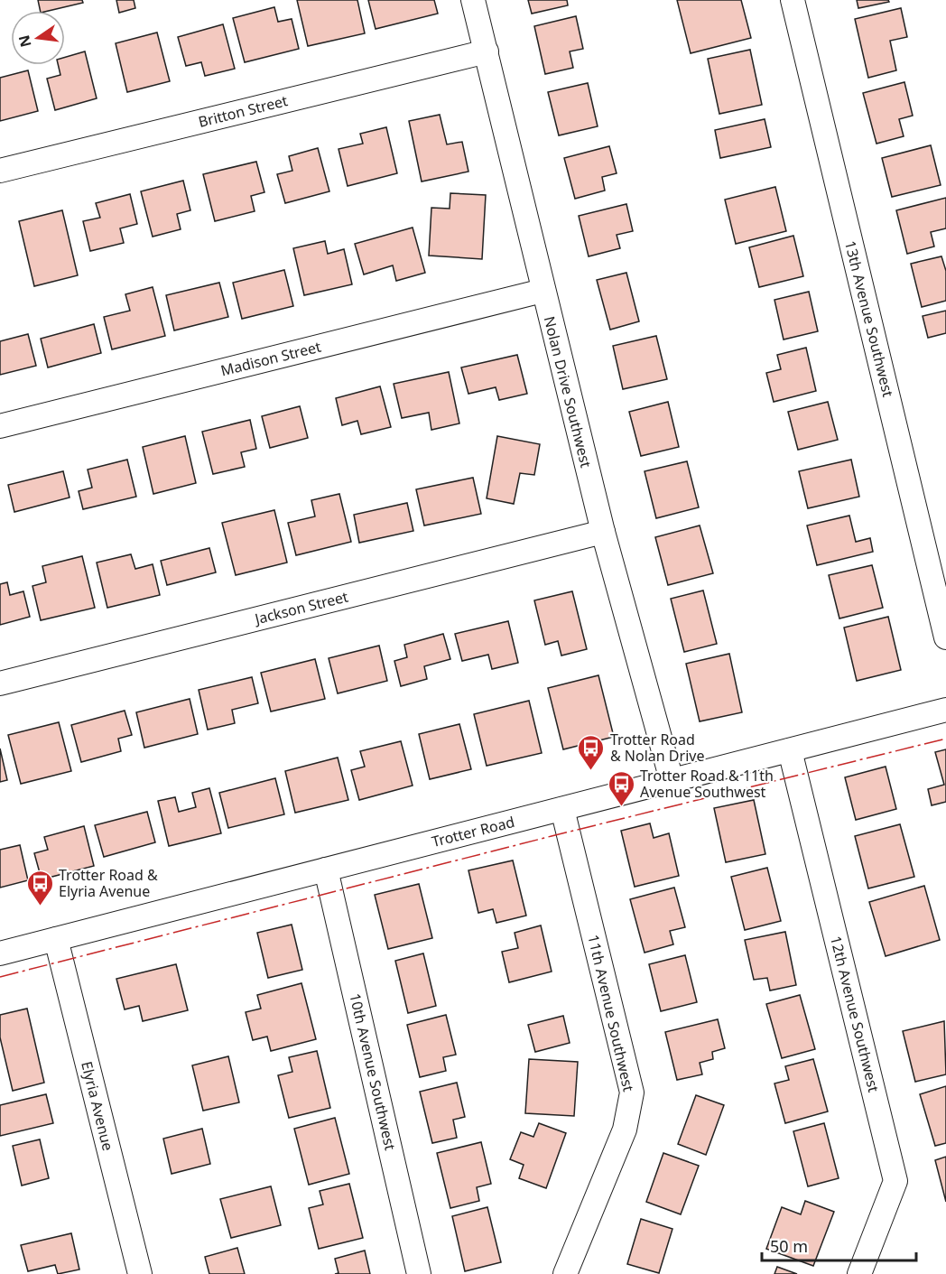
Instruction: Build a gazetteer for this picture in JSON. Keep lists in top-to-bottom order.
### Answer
{
  "streets": {
    "street": [
      "Britton Street",
      "13th Avenue Southwest",
      "Madison Street",
      "Nolan Drive Southwest",
      "Jackson Street",
      "Trotter Road",
      "11th Avenue Southwest",
      "12th Avenue Southwest",
      "10th Avenue Southwest",
      "Elyria Avenue"
    ]
  },
  "crossings": [
    ["Britton Street", "Nolan Drive Southwest"],
    ["Madison Street", "Nolan Drive Southwest"],
    ["Nolan Drive Southwest", "Jackson Street"],
    ["Nolan Drive Southwest", "Trotter Road"],
    ["Trotter Road", "11th Avenue Southwest"],
    ["Trotter Road", "12th Avenue Southwest"],
    ["Trotter Road", "10th Avenue Southwest"],
    ["Trotter Road", "Elyria Avenue"]
  ],
  "places": {
    "bus stop": ["Trotter Road & Nolan Drive", "Trotter Road & 11th Avenue Southwest", "Trotter Road & Elyria Avenue"]
  },
  "scale_bar": "50 m",
  "north": "left"
}
